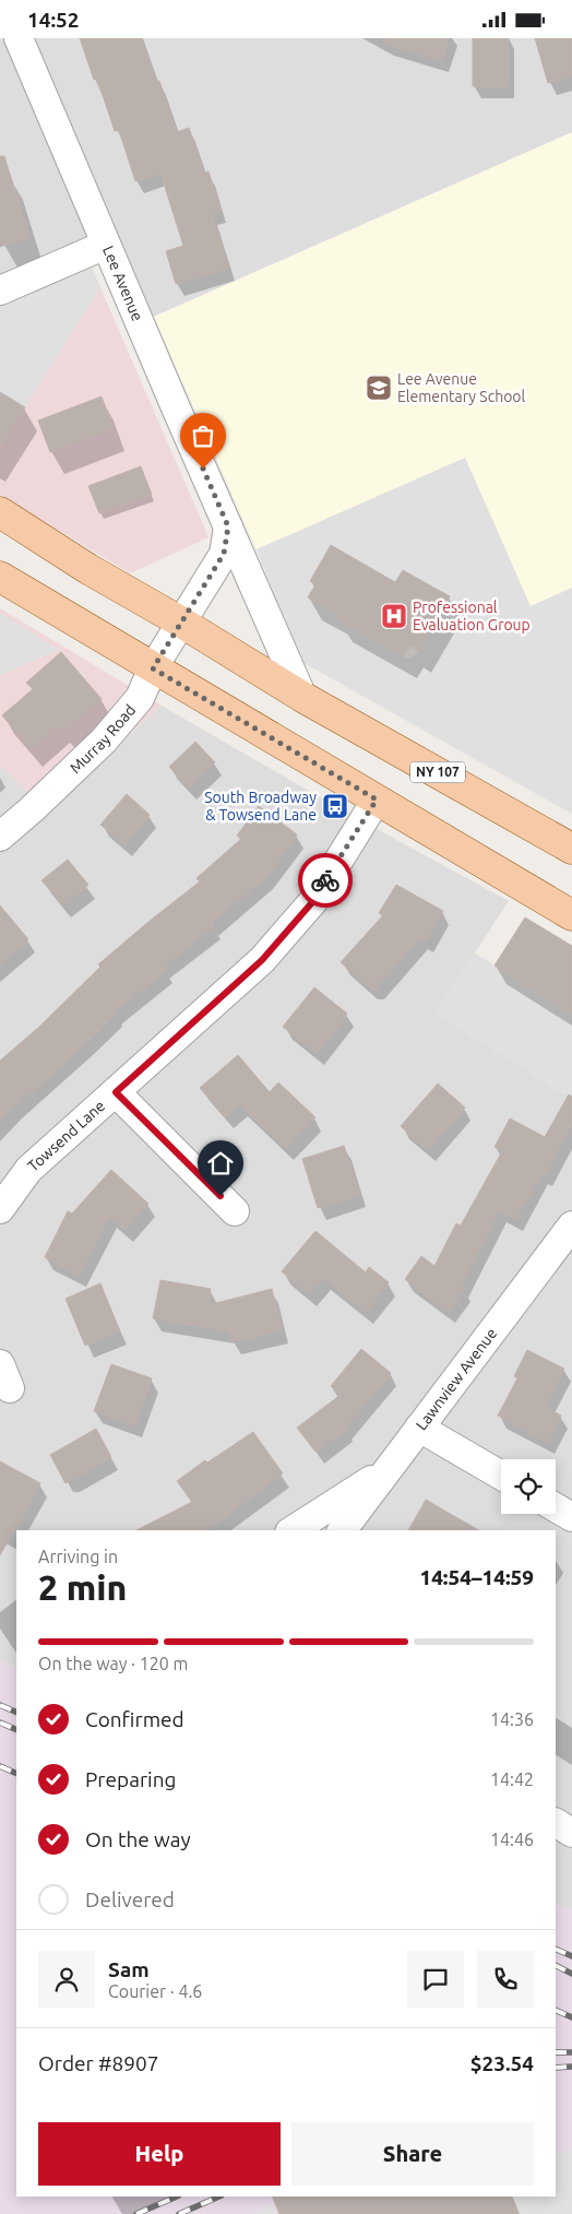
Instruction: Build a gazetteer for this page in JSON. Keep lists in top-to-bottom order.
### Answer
{
  "streets": {
    "main road": ["NY 107"],
    "street": [
      "Lee Avenue",
      "Murray Road",
      "Towsend Lane",
      "Lawnview Avenue"
    ]
  },
  "crossings": [
    ["Lee Avenue", "NY 107"],
    ["Murray Road", "NY 107"]
  ],
  "places": {
    "school or university": ["Lee Avenue Elementary School"],
    "hospital": ["Professional Evaluation Group"],
    "bus stop": ["South Broadway & Towsend Lane"]
  },
  "page": {
    "status": "14:52",
    "heading": ["2 min", "Arriving in", "14:54–14:59"],
    "panel": [
      "Sam",
      "Courier · 4.6",
      "Order #8907",
      "$23.54"
    ],
    "bar": "On the way · 120 m",
    "list": [
      ["Confirmed", "14:36"],
      ["Preparing", "14:42"],
      ["On the way", "14:46"],
      "Delivered"
    ],
    "buttons": ["Help", "Share"]
  }
}
